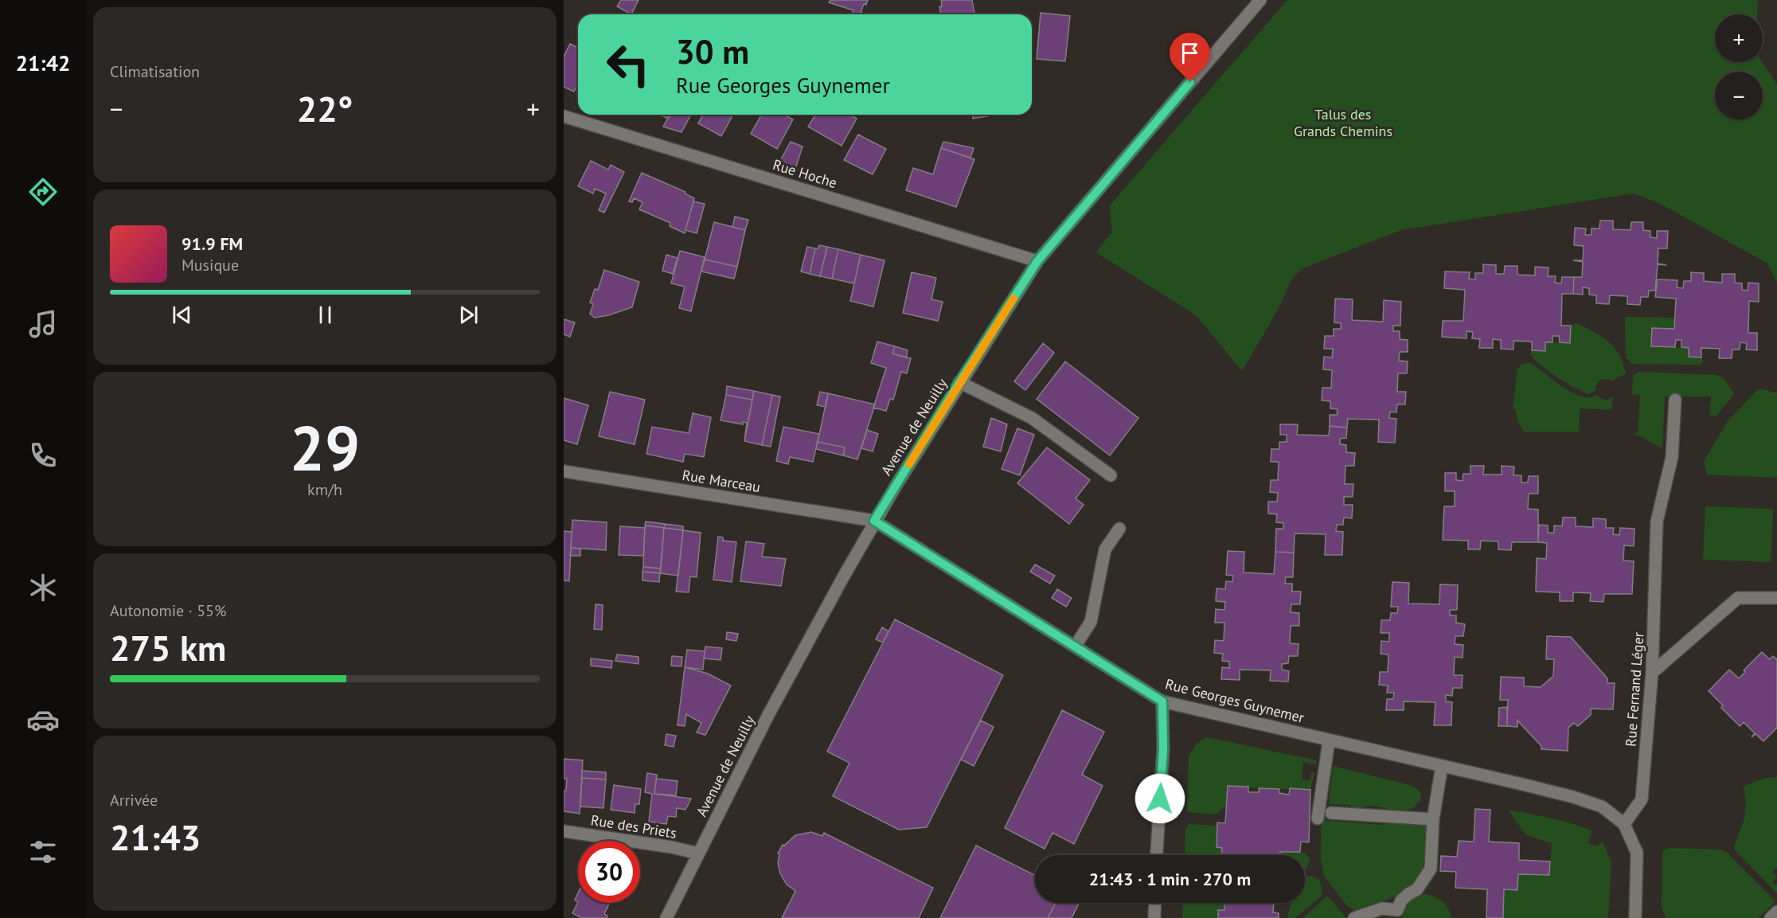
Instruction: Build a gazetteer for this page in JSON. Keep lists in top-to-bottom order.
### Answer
{
  "streets": {
    "street": [
      "Rue Hoche",
      "Avenue de Neuilly",
      "Rue Marceau",
      "Rue Fernand Léger",
      "Rue Georges Guynemer",
      "Rue des Priets"
    ]
  },
  "crossings": [
    ["Rue Hoche", "Avenue de Neuilly"],
    ["Avenue de Neuilly", "Rue Marceau"],
    ["Avenue de Neuilly", "Rue Georges Guynemer"],
    ["Avenue de Neuilly", "Rue des Priets"],
    ["Rue Marceau", "Rue Georges Guynemer"],
    ["Rue Fernand Léger", "Rue Georges Guynemer"]
  ],
  "parks": ["Talus des Grands Chemins"],
  "page": {
    "tabs": "21:42",
    "tile": [
      "Climatisation",
      ["29", "km/h"],
      ["Autonomie · 55%", "275 km"],
      ["Arrivée", "21:43"]
    ],
    "map_buttons": ["+", "−"],
    "turn": ["30 m", "Rue Georges Guynemer"],
    "heat": ["−", "22°", "+"],
    "song": ["91.9 FM", "Musique"],
    "limit": "30",
    "trip": "21:43 · 1 min · 270 m"
  }
}
